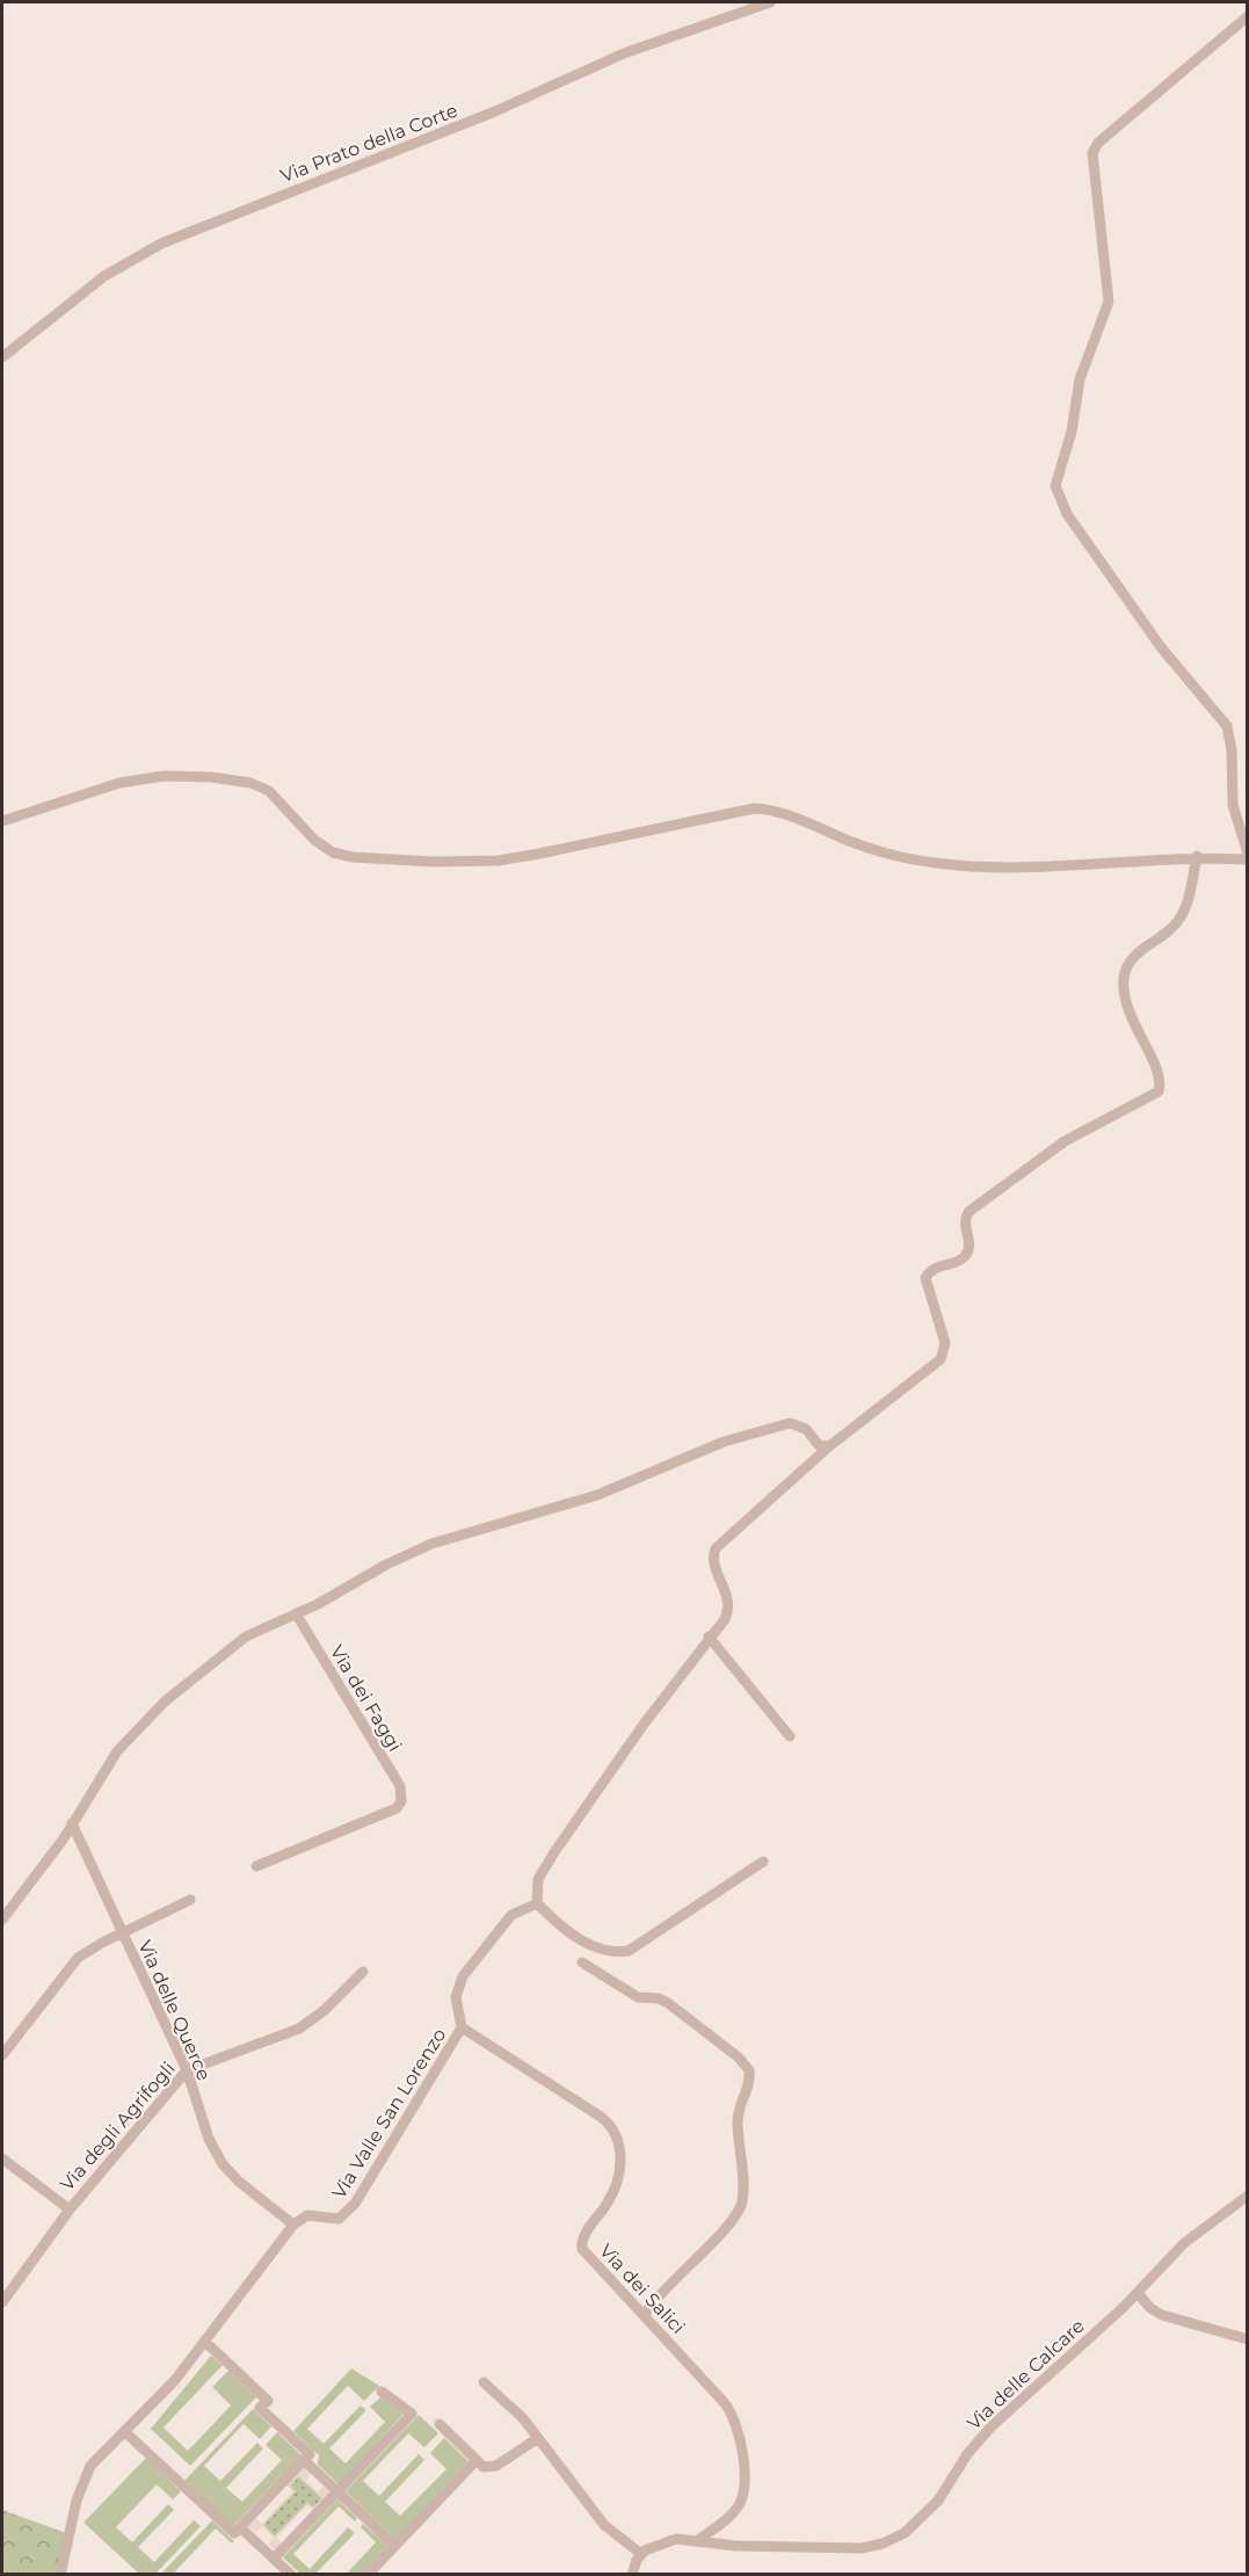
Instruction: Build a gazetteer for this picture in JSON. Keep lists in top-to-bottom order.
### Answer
{
  "streets": {
    "street": [
      "Via Prato della Corte",
      "Via dei Faggi",
      "Via delle Querce",
      "Via Valle San Lorenzo",
      "Via degli Agrifogli",
      "Via dei Salici",
      "Via delle Calcare"
    ]
  },
  "crossings": [
    ["Via delle Querce", "Via Valle San Lorenzo"],
    ["Via delle Querce", "Via degli Agrifogli"],
    ["Via Valle San Lorenzo", "Via dei Salici"],
    ["Via dei Salici", "Via delle Calcare"]
  ]
}
